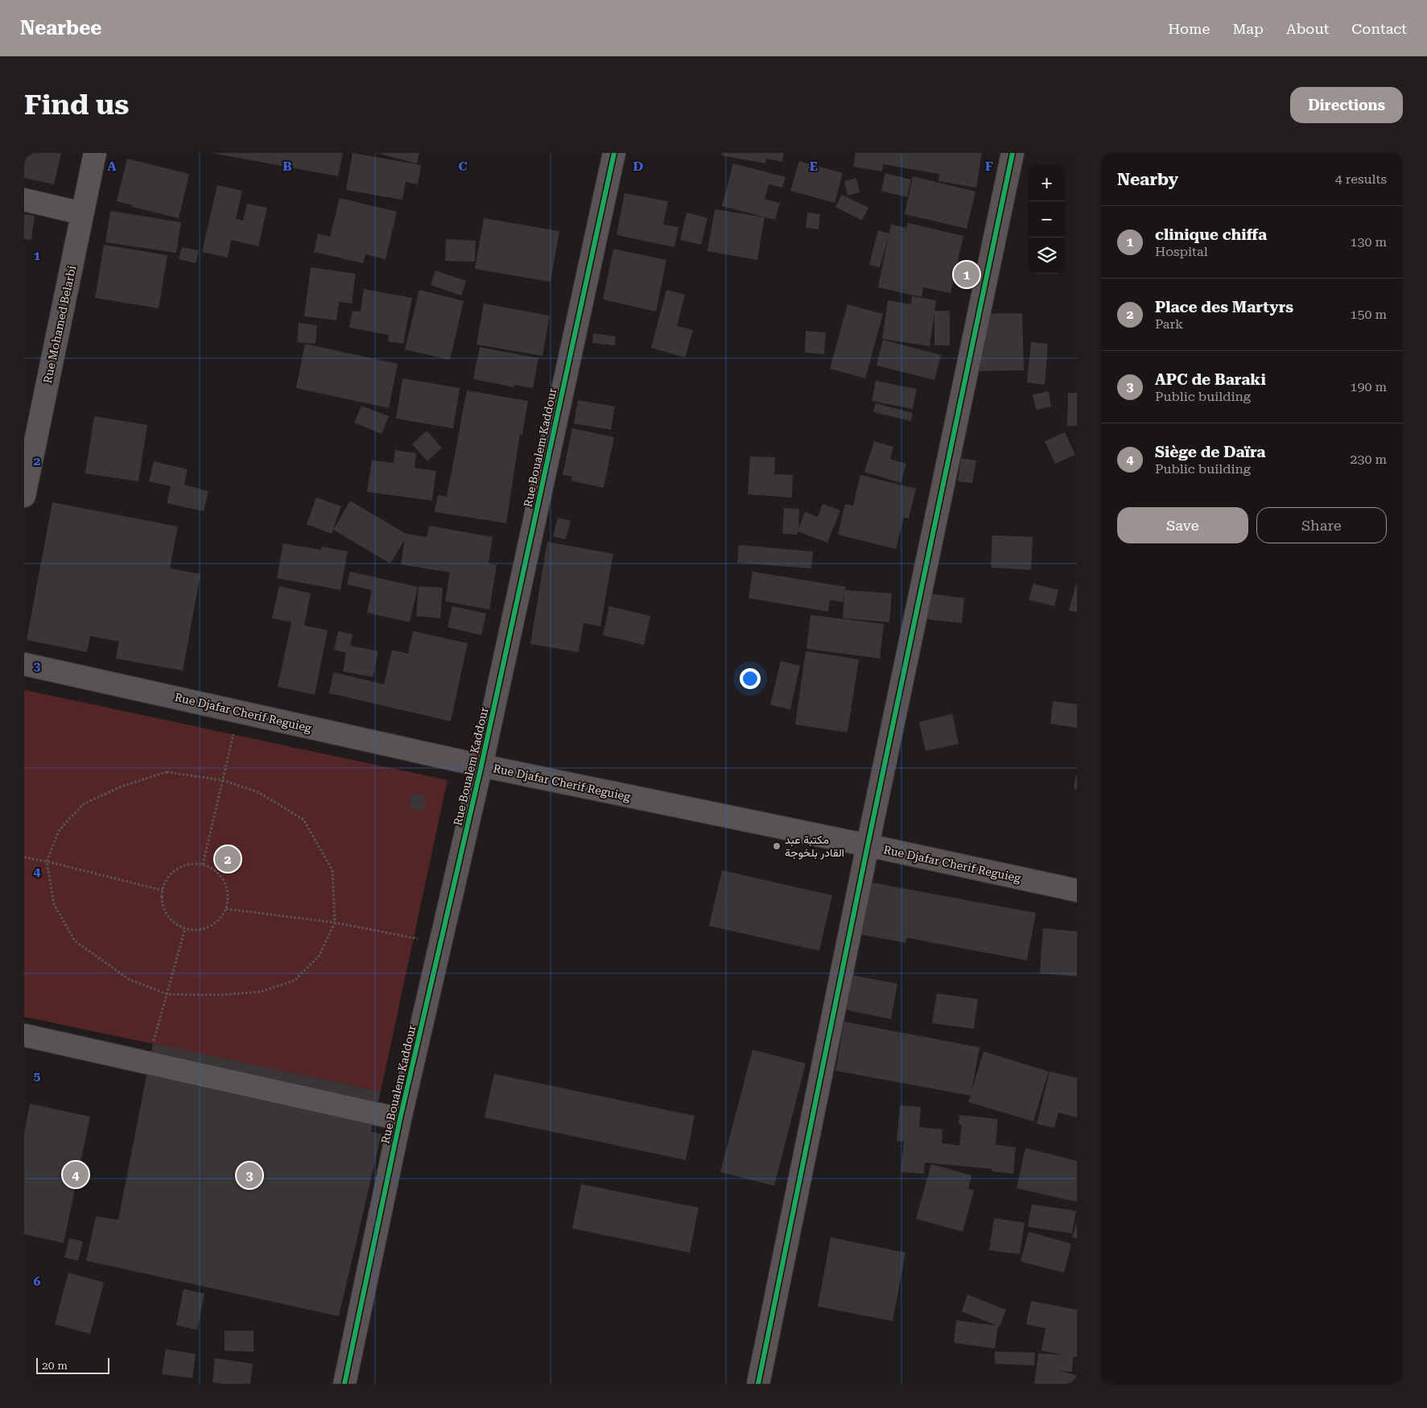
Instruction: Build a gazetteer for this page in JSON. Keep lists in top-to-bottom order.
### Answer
{
  "streets": {
    "street": ["Rue Mohamed Belarbi", "Rue Boualem Kaddour", "Rue Djafar Cherif Reguieg"]
  },
  "crossings": [
    ["Rue Boualem Kaddour", "Rue Djafar Cherif Reguieg"]
  ],
  "places": ["مكتبة عبد القادر بلخوجة"],
  "scale_bar": "20 m",
  "page": {
    "header": "Nearbee",
    "nav": [
      "Home",
      "Map",
      "About",
      "Contact"
    ],
    "buttons": [
      "Directions",
      ["Save", "Share"]
    ],
    "title": "Find us",
    "heading": ["Nearby", "4 results"],
    "map_buttons": ["+", "−"],
    "list": [
      {
        "mark": "1",
        "name": "clinique chiffa",
        "note": "Hospital",
        "value": "130 m"
      },
      {
        "mark": "2",
        "name": "Place des Martyrs",
        "note": "Park",
        "value": "150 m"
      },
      {
        "mark": "3",
        "name": "APC de Baraki",
        "note": "Public building",
        "value": "190 m"
      },
      {
        "mark": "4",
        "name": "Siège de Daïra",
        "note": "Public building",
        "value": "230 m"
      }
    ],
    "pins": [
      "1",
      "2",
      "4",
      "3"
    ],
    "scale": "20 m"
  },
  "grid": {
    "columns": [
      "A",
      "B",
      "C",
      "D",
      "E",
      "F"
    ],
    "rows": [
      "1",
      "2",
      "3",
      "4",
      "5",
      "6"
    ]
  }
}
